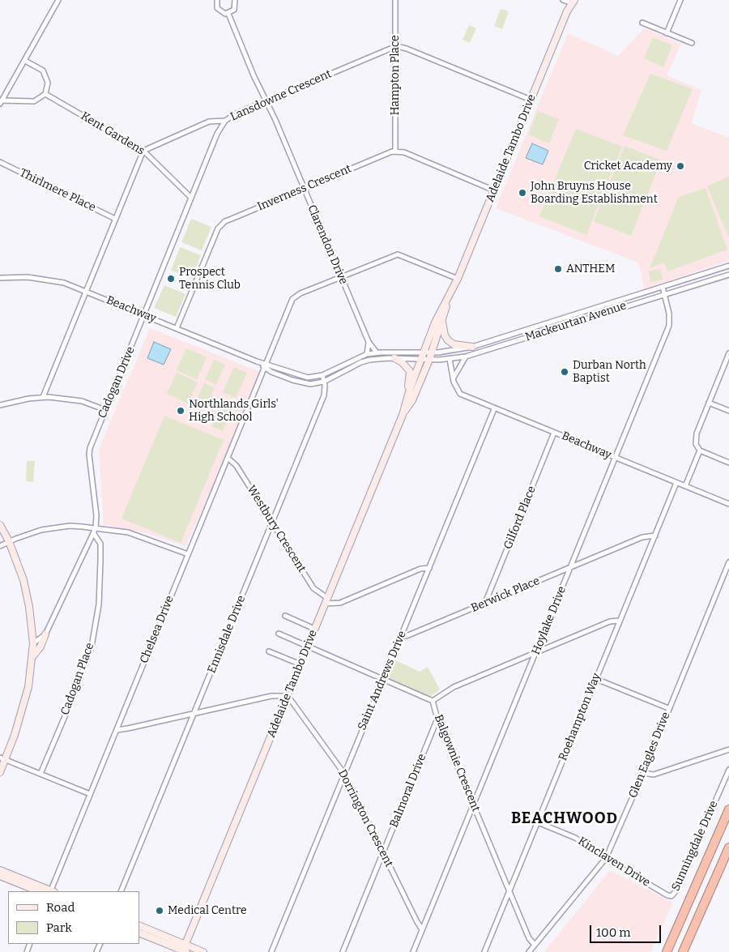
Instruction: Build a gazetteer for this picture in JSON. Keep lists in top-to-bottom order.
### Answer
{
  "streets": {
    "street": [
      "Hampton Place",
      "Lansdowne Crescent",
      "Kent Gardens",
      "Adelaide Tambo Drive",
      "Inverness Crescent",
      "Thirlmere Place",
      "Clarendon Drive",
      "Beachway",
      "Mackeurtan Avenue",
      "Cadogan Drive",
      "Gilford Place",
      "Westbury Crescent",
      "Berwick Place",
      "Hoylake Drive",
      "Chelsea Drive",
      "Ennisdale Drive",
      "Cadogan Place",
      "Saint Andrews Drive",
      "Roehampton Way",
      "Glen Eagles Drive",
      "Balgownie Crescent",
      "Balmoral Drive",
      "Dorrington Crescent",
      "Sunningdale Drive",
      "Kinclaven Drive"
    ]
  },
  "crossings": [
    ["Hampton Place", "Lansdowne Crescent"],
    ["Hampton Place", "Inverness Crescent"],
    ["Lansdowne Crescent", "Kent Gardens"],
    ["Lansdowne Crescent", "Clarendon Drive"],
    ["Lansdowne Crescent", "Cadogan Drive"],
    ["Kent Gardens", "Cadogan Drive"],
    ["Adelaide Tambo Drive", "Beachway"],
    ["Adelaide Tambo Drive", "Mackeurtan Avenue"],
    ["Adelaide Tambo Drive", "Westbury Crescent"],
    ["Adelaide Tambo Drive", "Chelsea Drive"],
    ["Adelaide Tambo Drive", "Dorrington Crescent"],
    ["Inverness Crescent", "Clarendon Drive"],
    ["Inverness Crescent", "Beachway"],
    ["Clarendon Drive", "Beachway"],
    ["Clarendon Drive", "Chelsea Drive"],
    ["Beachway", "Mackeurtan Avenue"],
    ["Beachway", "Cadogan Drive"],
    ["Beachway", "Gilford Place"],
    ["Beachway", "Hoylake Drive"],
    ["Beachway", "Chelsea Drive"],
    ["Beachway", "Ennisdale Drive"],
    ["Beachway", "Saint Andrews Drive"],
    ["Beachway", "Roehampton Way"],
    ["Mackeurtan Avenue", "Hoylake Drive"],
    ["Cadogan Drive", "Cadogan Place"],
    ["Gilford Place", "Berwick Place"],
    ["Westbury Crescent", "Chelsea Drive"],
    ["Westbury Crescent", "Ennisdale Drive"],
    ["Berwick Place", "Hoylake Drive"],
    ["Berwick Place", "Saint Andrews Drive"],
    ["Berwick Place", "Roehampton Way"],
    ["Hoylake Drive", "Balgownie Crescent"],
    ["Hoylake Drive", "Dorrington Crescent"],
    ["Saint Andrews Drive", "Dorrington Crescent"],
    ["Roehampton Way", "Balgownie Crescent"],
    ["Roehampton Way", "Kinclaven Drive"],
    ["Glen Eagles Drive", "Balgownie Crescent"],
    ["Glen Eagles Drive", "Kinclaven Drive"],
    ["Balgownie Crescent", "Balmoral Drive"],
    ["Balmoral Drive", "Dorrington Crescent"],
    ["Sunningdale Drive", "Kinclaven Drive"]
  ],
  "districts": ["BEACHWOOD"],
  "places": [
    "Cricket Academy",
    "John Bruyns House Boarding Establishment",
    "ANTHEM",
    "Prospect Tennis Club",
    "Durban North Baptist",
    "Northlands Girls' High School",
    "Medical Centre"
  ],
  "legend": ["Road", "Park"],
  "scale_bar": "100 m"
}
